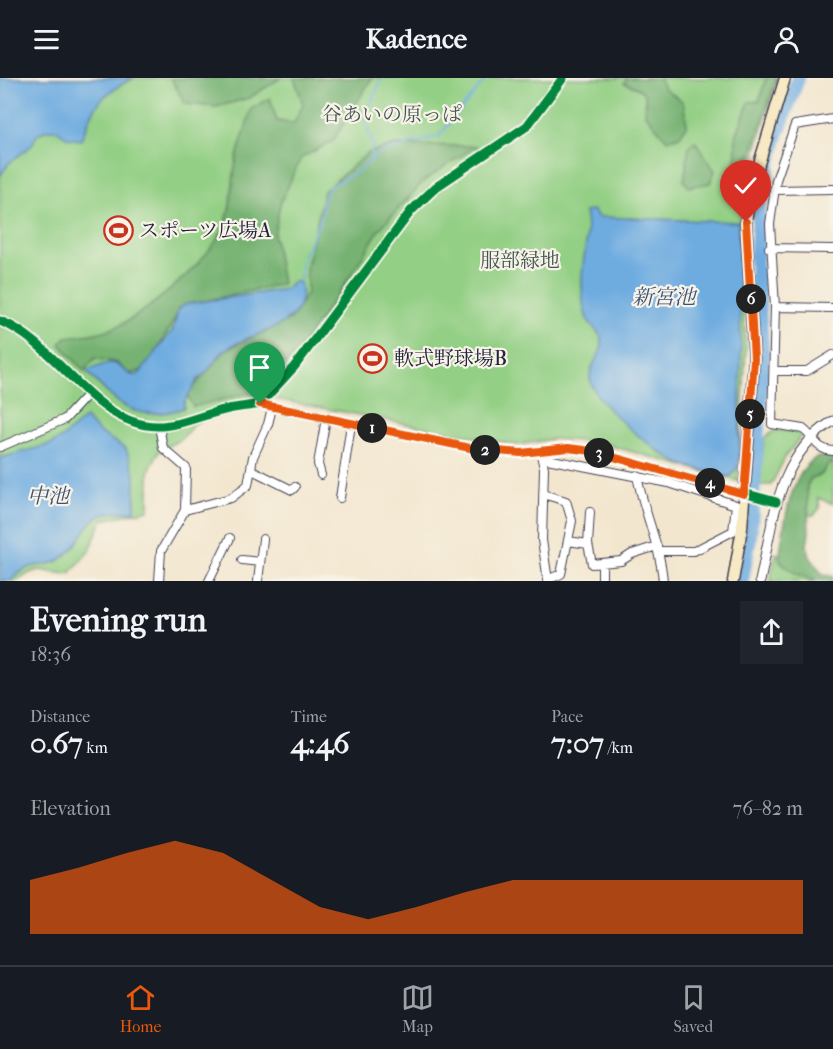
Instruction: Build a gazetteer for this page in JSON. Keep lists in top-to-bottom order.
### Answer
{
  "water": ["新宮池", "中池"],
  "parks": ["谷あいの原っぱ", "服部緑地"],
  "places": {
    "sports": ["スポーツ広場A", "軟式野球場B"]
  },
  "page": {
    "header": "Kadence",
    "pins": [
      "6",
      "5",
      "1",
      "2",
      "3",
      "4"
    ],
    "heading": ["Evening run", "18:36"],
    "stats": [
      ["Distance", "0.67 km"],
      ["Time", "4:46"],
      ["Pace", "7:07 /km"]
    ],
    "chart": ["Elevation", "76–82 m"],
    "tabs": ["Home", "Map", "Saved"]
  }
}
